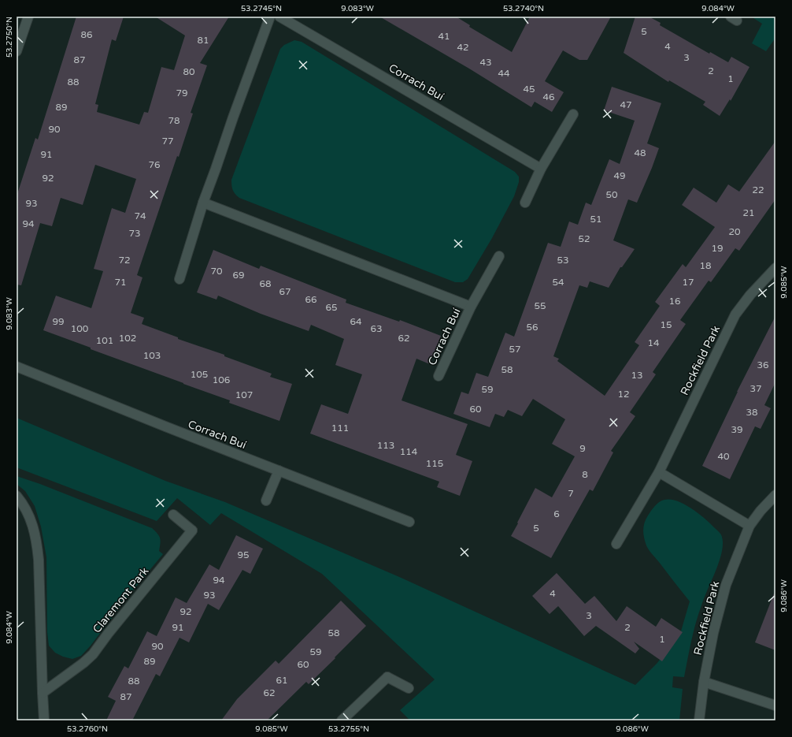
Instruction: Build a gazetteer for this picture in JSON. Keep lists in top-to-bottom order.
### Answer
{
  "streets": {
    "street": ["Corrach Buí", "Rockfield Park", "Claremont Park"]
  },
  "house_numbers": [
    "5",
    "86",
    "41",
    "81",
    "4",
    "42",
    "3",
    "87",
    "43",
    "2",
    "80",
    "44",
    "1",
    "88",
    "45",
    "79",
    "46",
    "47",
    "89",
    "78",
    "90",
    "77",
    "48",
    "91",
    "76",
    "49",
    "92",
    "22",
    "50",
    "93",
    "21",
    "74",
    "51",
    "94",
    "20",
    "73",
    "52",
    "19",
    "72",
    "53",
    "18",
    "70",
    "69",
    "71",
    "54",
    "17",
    "68",
    "67",
    "66",
    "16",
    "55",
    "65",
    "99",
    "64",
    "15",
    "56",
    "100",
    "63",
    "102",
    "62",
    "101",
    "14",
    "57",
    "103",
    "36",
    "58",
    "105",
    "13",
    "106",
    "37",
    "59",
    "12",
    "107",
    "60",
    "38",
    "111",
    "39",
    "113",
    "9",
    "114",
    "40",
    "115",
    "8",
    "7",
    "6",
    "5",
    "95",
    "94",
    "4",
    "93",
    "92",
    "3",
    "91",
    "2",
    "58",
    "1",
    "90",
    "59",
    "89",
    "60",
    "61",
    "88",
    "62",
    "87"
  ],
  "coordinates": [
    "53.2745°N",
    "9.083°W",
    "53.2740°N",
    "9.084°W",
    "53.2750°N",
    "9.085°W",
    "9.086°W",
    "53.2760°N",
    "53.2755°N"
  ]
}
